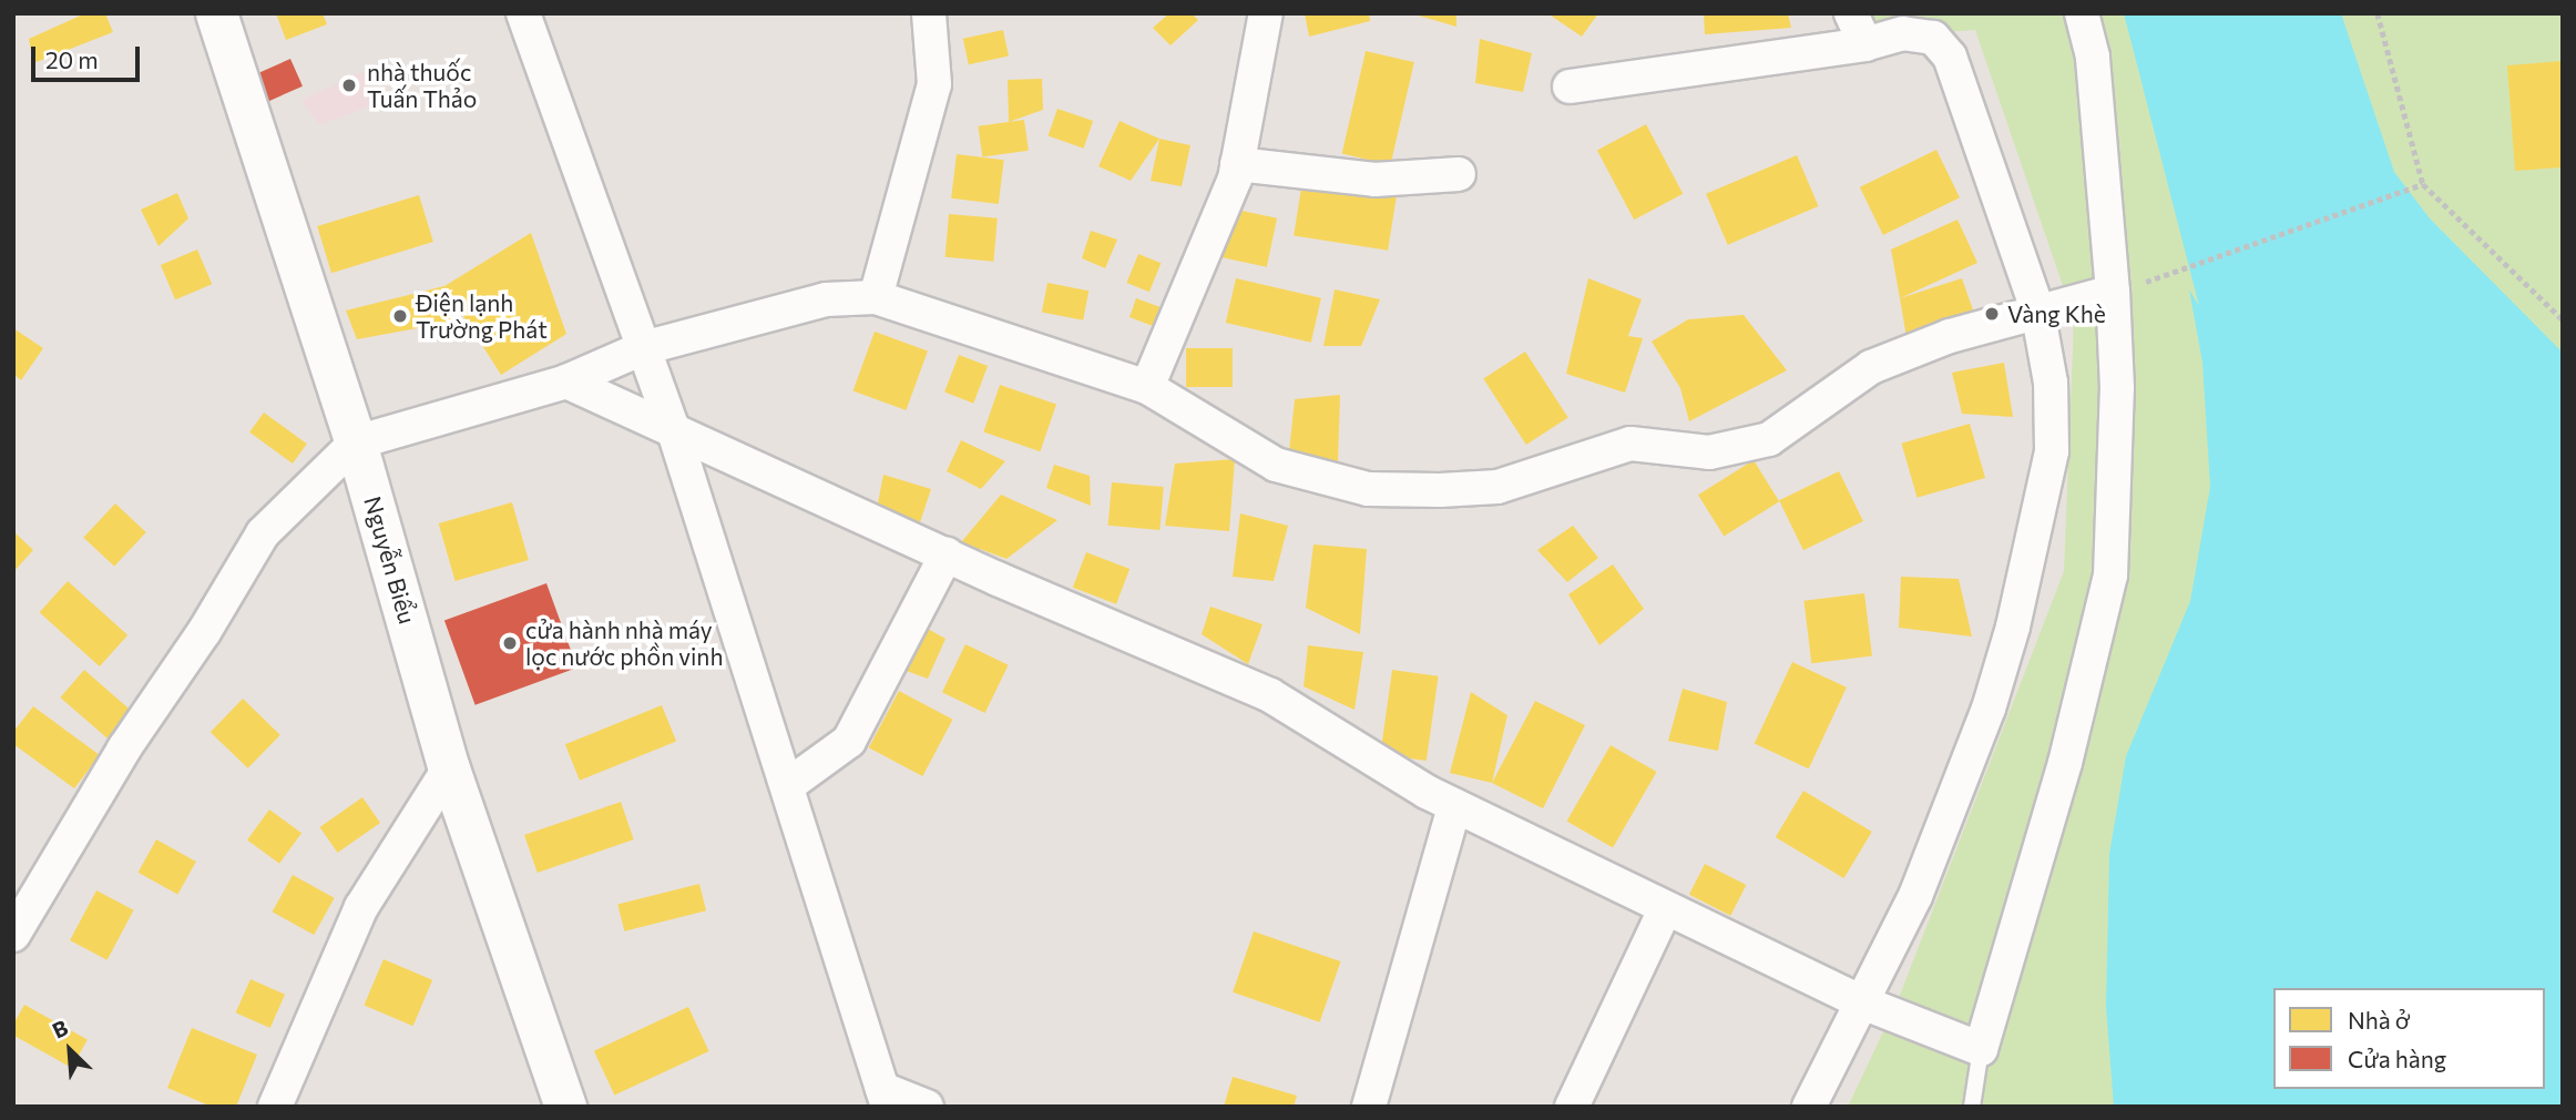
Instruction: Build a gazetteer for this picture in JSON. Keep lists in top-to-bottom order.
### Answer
{
  "streets": {
    "street": ["Nguyễn Biểu"]
  },
  "places": [
    "nhà thuốc Tuấn Thảo",
    "Vàng Khè",
    "Điện lạnh Trường Phát",
    "cửa hành nhà máy lọc nước phồn vinh"
  ],
  "legend": ["Nhà ở", "Cửa hàng"],
  "scale_bar": "20 m",
  "north": "top left"
}
